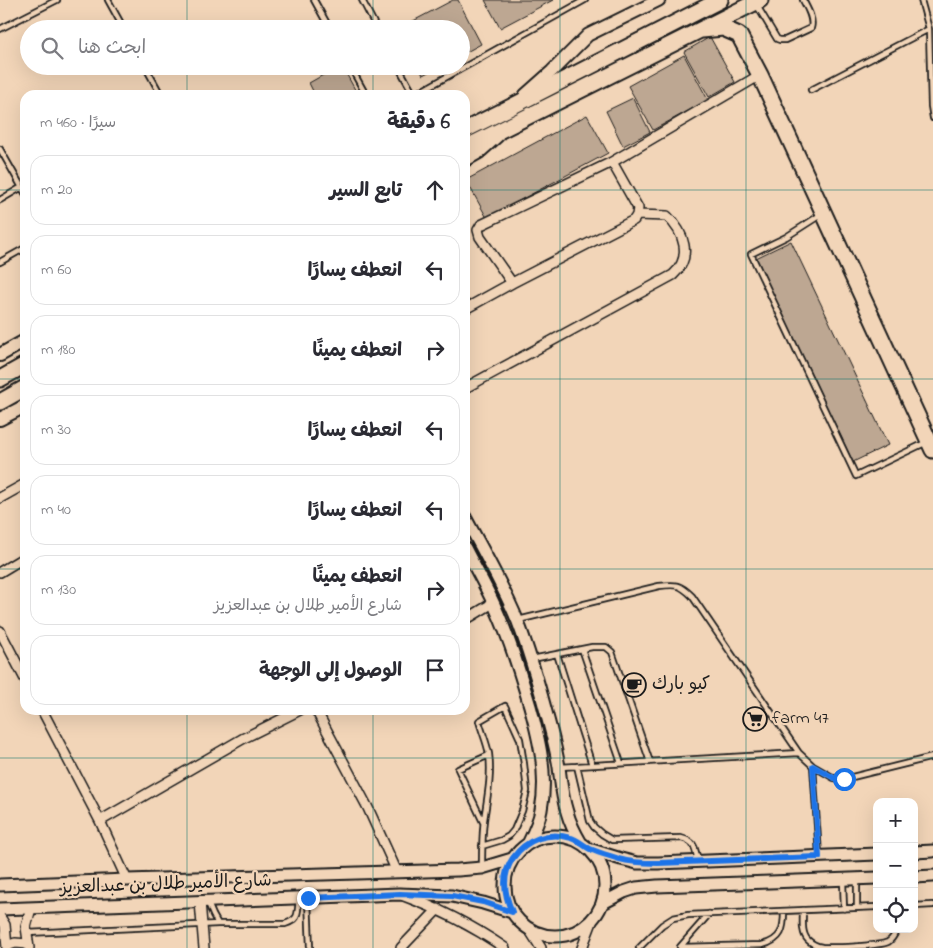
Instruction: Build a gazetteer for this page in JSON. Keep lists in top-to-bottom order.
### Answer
{
  "streets": {
    "street": ["شارع الأمير طلال بن عبدالعزيز"]
  },
  "places": {
    "cafe": ["كيو بارك"],
    "supermarket": ["farm 47"]
  },
  "page": {
    "search": "ابحث هنا",
    "heading": ["6 دقيقة", "سيرًا · 460 m"],
    "list": [
      ["تابع السير", "20 m"],
      ["انعطف يسارًا", "60 m"],
      ["انعطف يمينًا", "180 m"],
      ["انعطف يسارًا", "30 m"],
      ["انعطف يسارًا", "40 m"],
      ["انعطف يمينًا", "شارع الأمير طلال بن عبدالعزيز", "130 m"],
      "الوصول إلى الوجهة"
    ],
    "map_buttons": ["+", "−"]
  }
}
